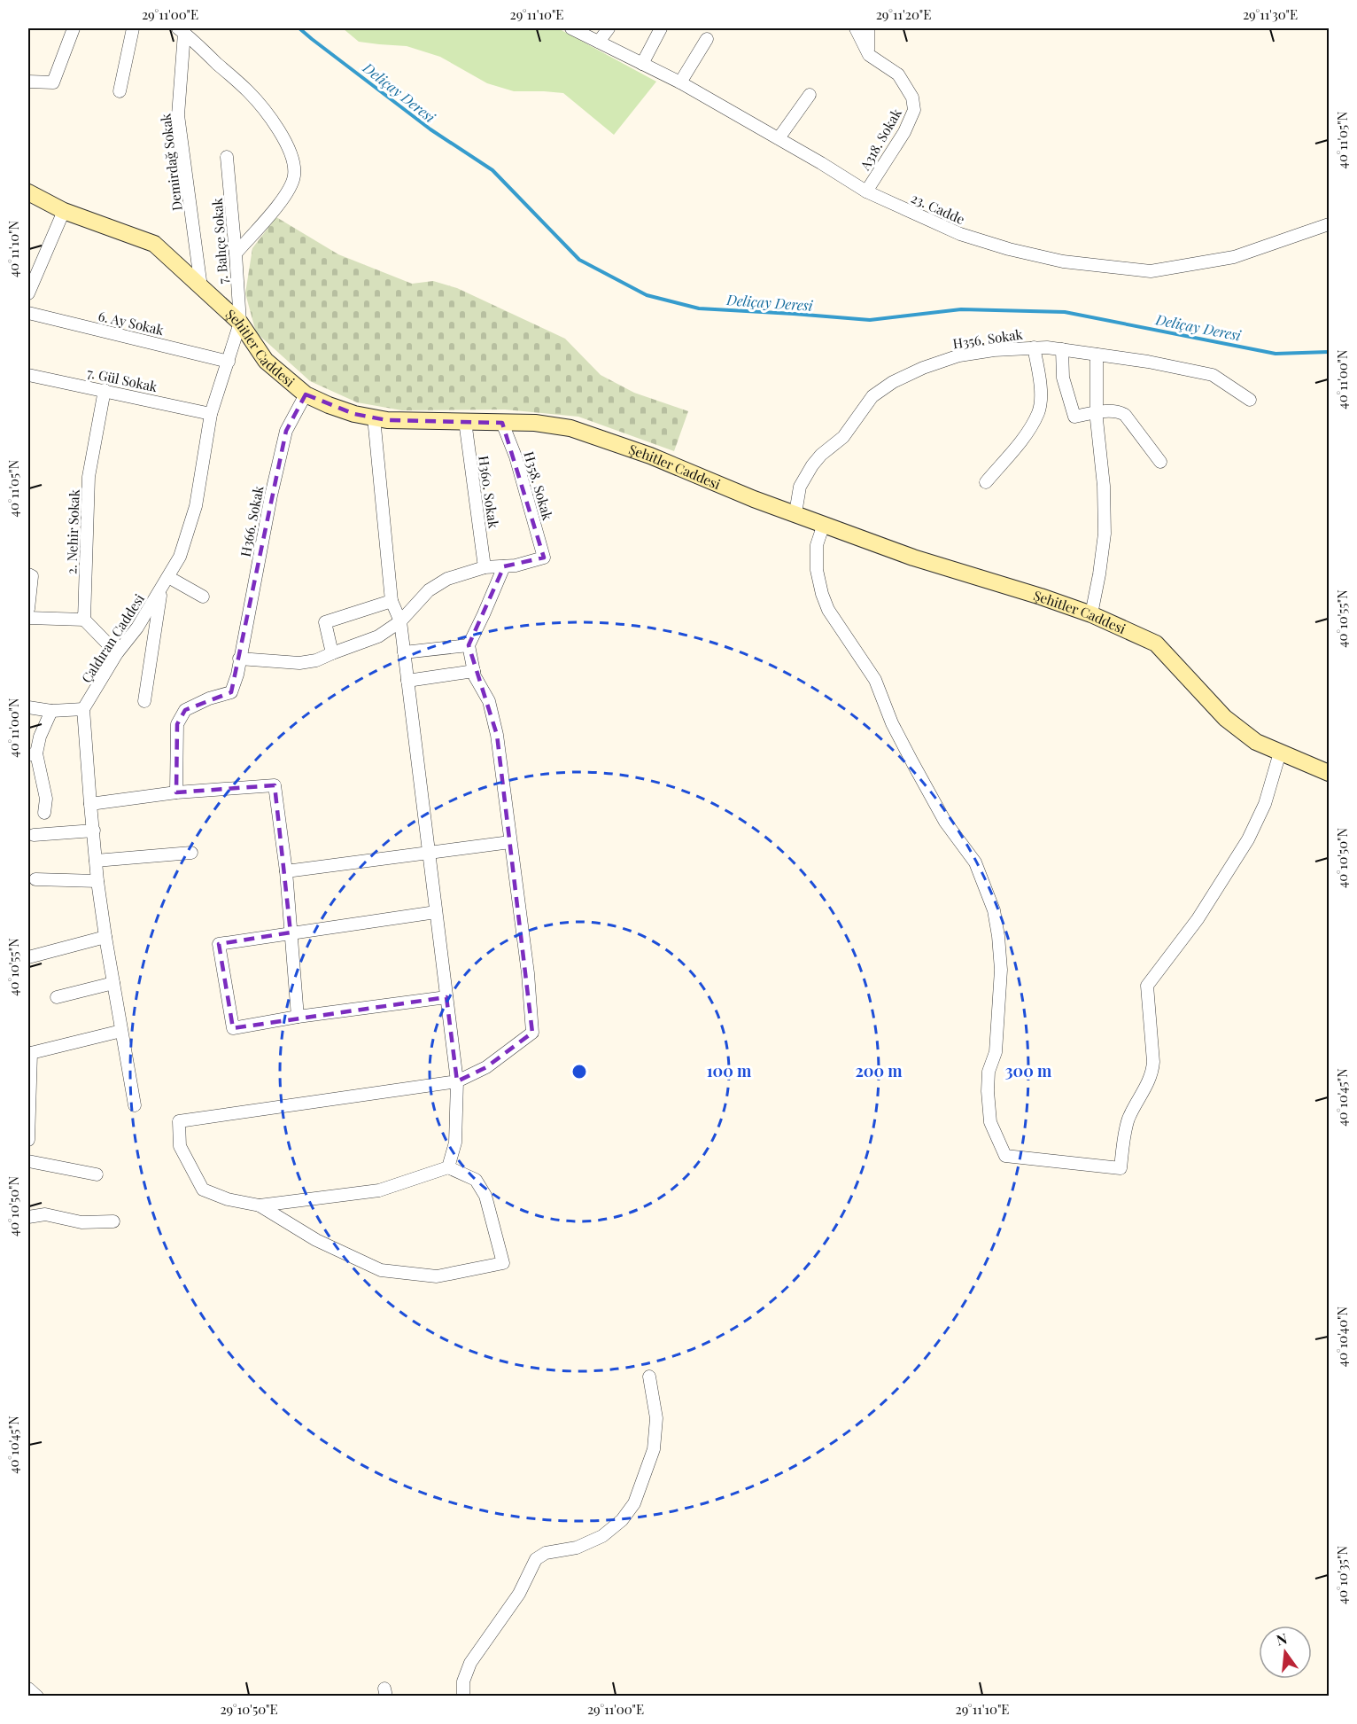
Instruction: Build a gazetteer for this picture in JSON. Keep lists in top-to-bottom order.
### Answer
{
  "streets": {
    "street": [
      "A318. Sokak",
      "Demirdağ Sokak",
      "23. Cadde",
      "7. Bahçe Sokak",
      "6. Ay Sokak",
      "H356. Sokak",
      "Şehitler Caddesi",
      "7. Gül Sokak",
      "H358. Sokak",
      "H360. Sokak",
      "H366. Sokak",
      "2. Nehir Sokak",
      "Çaldıran Caddesi"
    ]
  },
  "crossings": [
    ["A318. Sokak", "23. Cadde"],
    ["Demirdağ Sokak", "Şehitler Caddesi"],
    ["7. Bahçe Sokak", "Şehitler Caddesi"],
    ["7. Bahçe Sokak", "Çaldıran Caddesi"],
    ["6. Ay Sokak", "Çaldıran Caddesi"],
    ["H356. Sokak", "Şehitler Caddesi"],
    ["Şehitler Caddesi", "H358. Sokak"],
    ["Şehitler Caddesi", "H360. Sokak"],
    ["Şehitler Caddesi", "H366. Sokak"],
    ["Şehitler Caddesi", "Çaldıran Caddesi"],
    ["7. Gül Sokak", "2. Nehir Sokak"],
    ["7. Gül Sokak", "Çaldıran Caddesi"]
  ],
  "water": ["Deliçay Deresi"],
  "north": "top",
  "coordinates": [
    "29°11'00\"E",
    "29°11'10\"E",
    "29°11'20\"E",
    "29°11'30\"E",
    "40°11'05\"N",
    "40°11'10\"N",
    "40°11'00\"N",
    "40°10'55\"N",
    "40°10'50\"N",
    "40°10'45\"N",
    "40°10'40\"N",
    "40°10'35\"N",
    "29°10'50\"E"
  ],
  "rings": ["100 m", "200 m", "300 m"]
}
